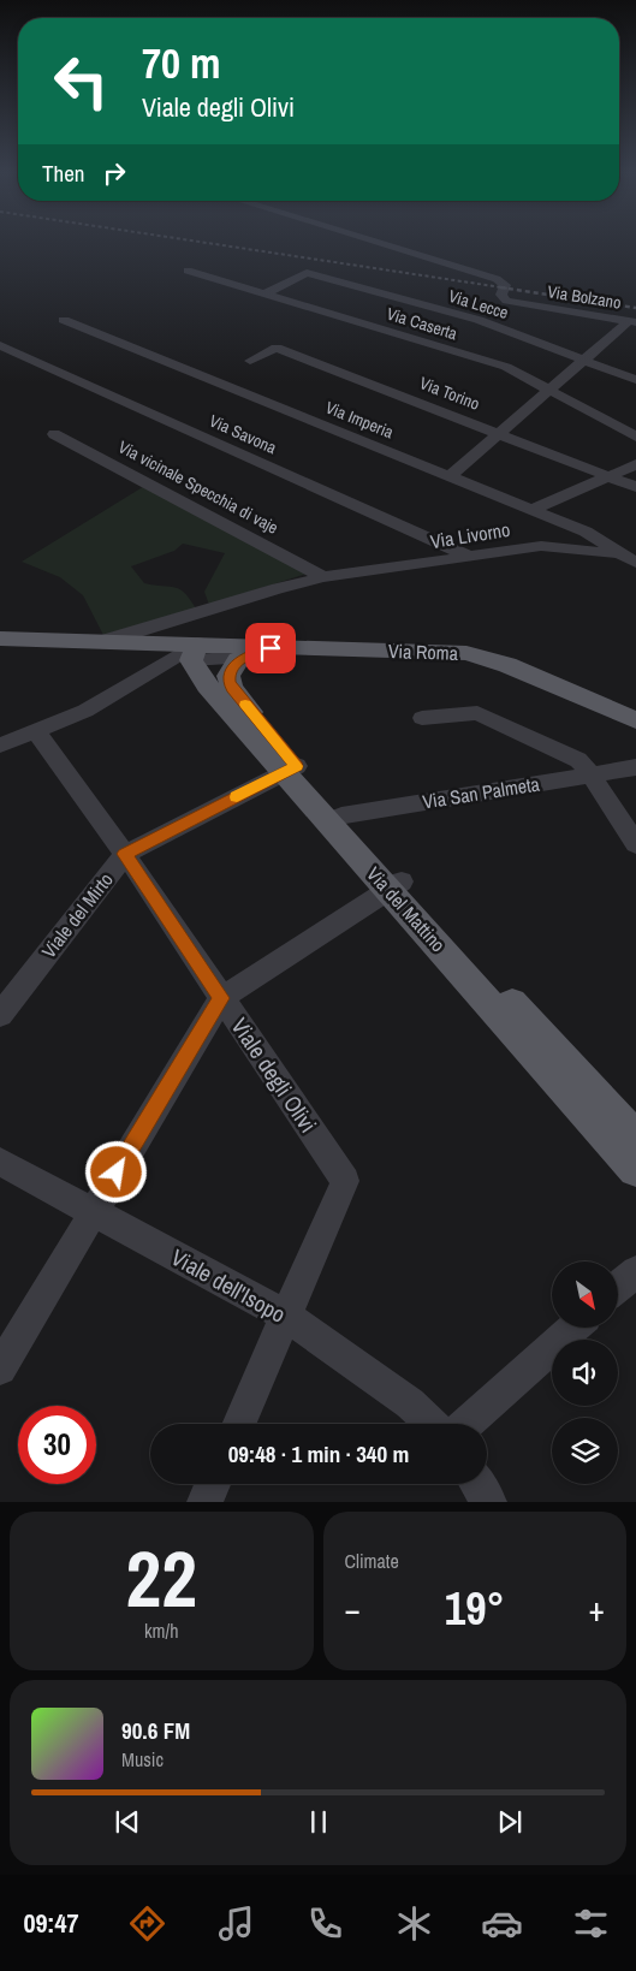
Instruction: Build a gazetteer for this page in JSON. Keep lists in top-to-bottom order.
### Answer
{
  "streets": {
    "main road": ["Via Roma", "Via del Mattino"],
    "street": [
      "Via Bolzano",
      "Via Lecce",
      "Via Caserta",
      "Via Torino",
      "Via Imperia",
      "Via Savona",
      "Via vicinale Specchia di vaje",
      "Via Livorno",
      "Via San Palmeta",
      "Viale del Mirto",
      "Viale degli Olivi",
      "Viale dell'Isopo"
    ]
  },
  "crossings": [
    ["Via Bolzano", "Via Lecce"],
    ["Via Lecce", "Via Caserta"],
    ["Via Imperia", "Via Livorno"],
    ["Via Savona", "Via Livorno"],
    ["Via vicinale Specchia di vaje", "Via Livorno"],
    ["Via Livorno", "Via Roma"],
    ["Via Roma", "Via del Mattino"],
    ["Via San Palmeta", "Via del Mattino"],
    ["Via del Mattino", "Viale del Mirto"],
    ["Viale del Mirto", "Viale degli Olivi"],
    ["Viale degli Olivi", "Viale dell'Isopo"]
  ],
  "north": "bottom right",
  "page": {
    "turn": ["70 m", "Viale degli Olivi"],
    "then": "Then",
    "limit": "30",
    "trip": "09:48 · 1 min · 340 m",
    "tile": [
      ["22", "km/h"],
      "Climate"
    ],
    "heat": ["−", "19°", "+"],
    "song": ["90.6 FM", "Music"],
    "tabs": "09:47"
  }
}
